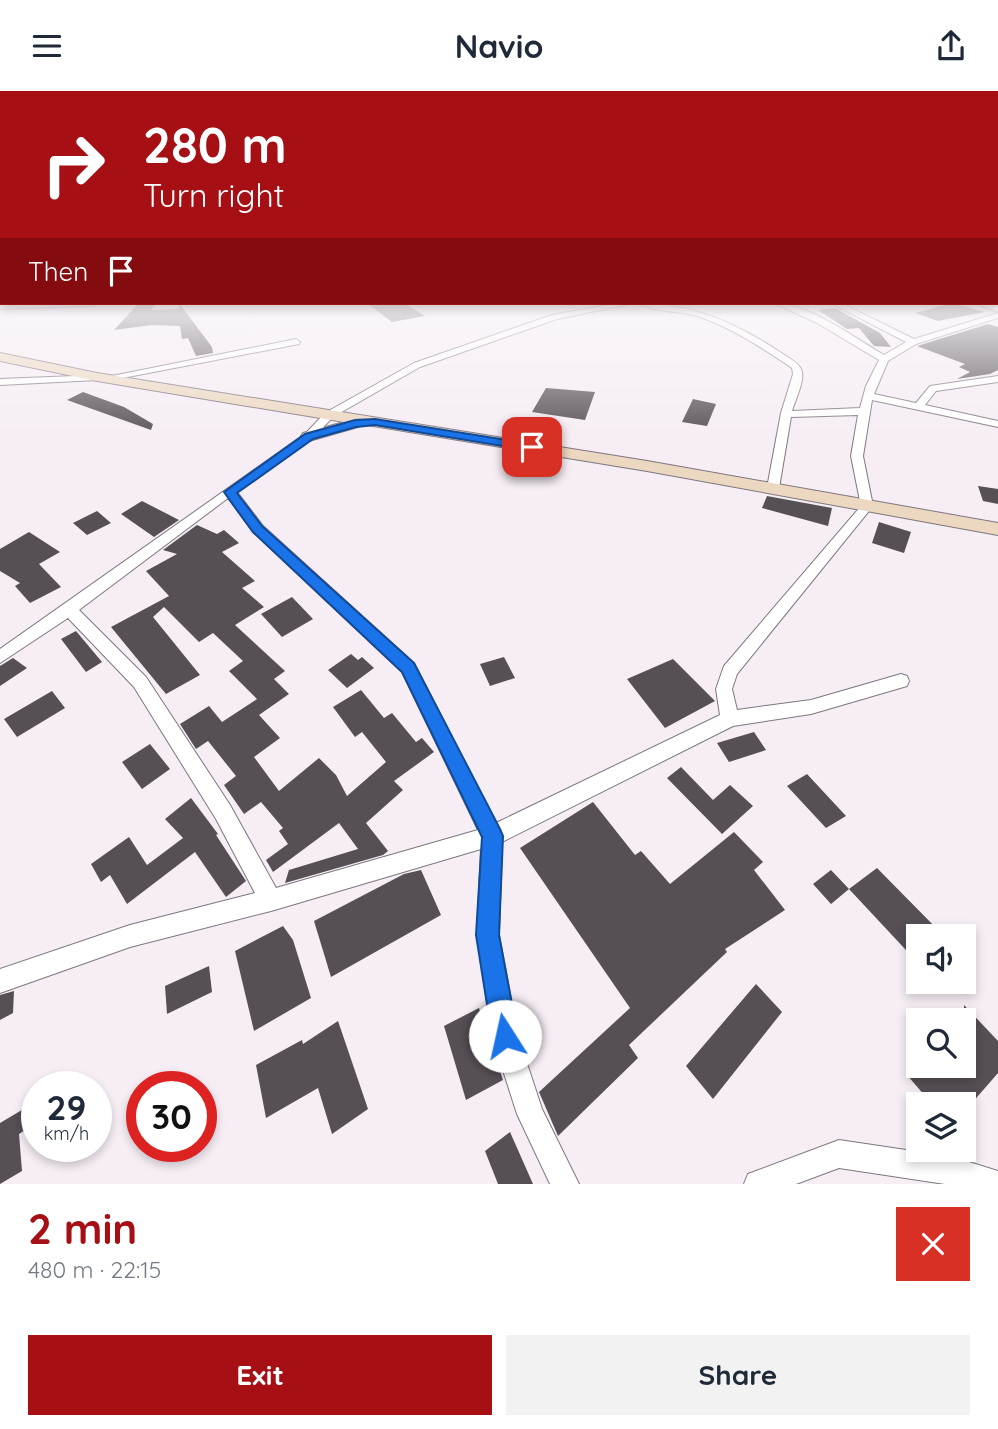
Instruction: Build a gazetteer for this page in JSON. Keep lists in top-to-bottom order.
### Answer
{
  "page": {
    "header": "Navio",
    "turn": ["280 m", "Turn right"],
    "then": "Then",
    "speed": "29 km/h",
    "limit": "30",
    "heading": ["2 min", "480 m · 22:15"],
    "buttons": ["Exit", "Share"]
  }
}
